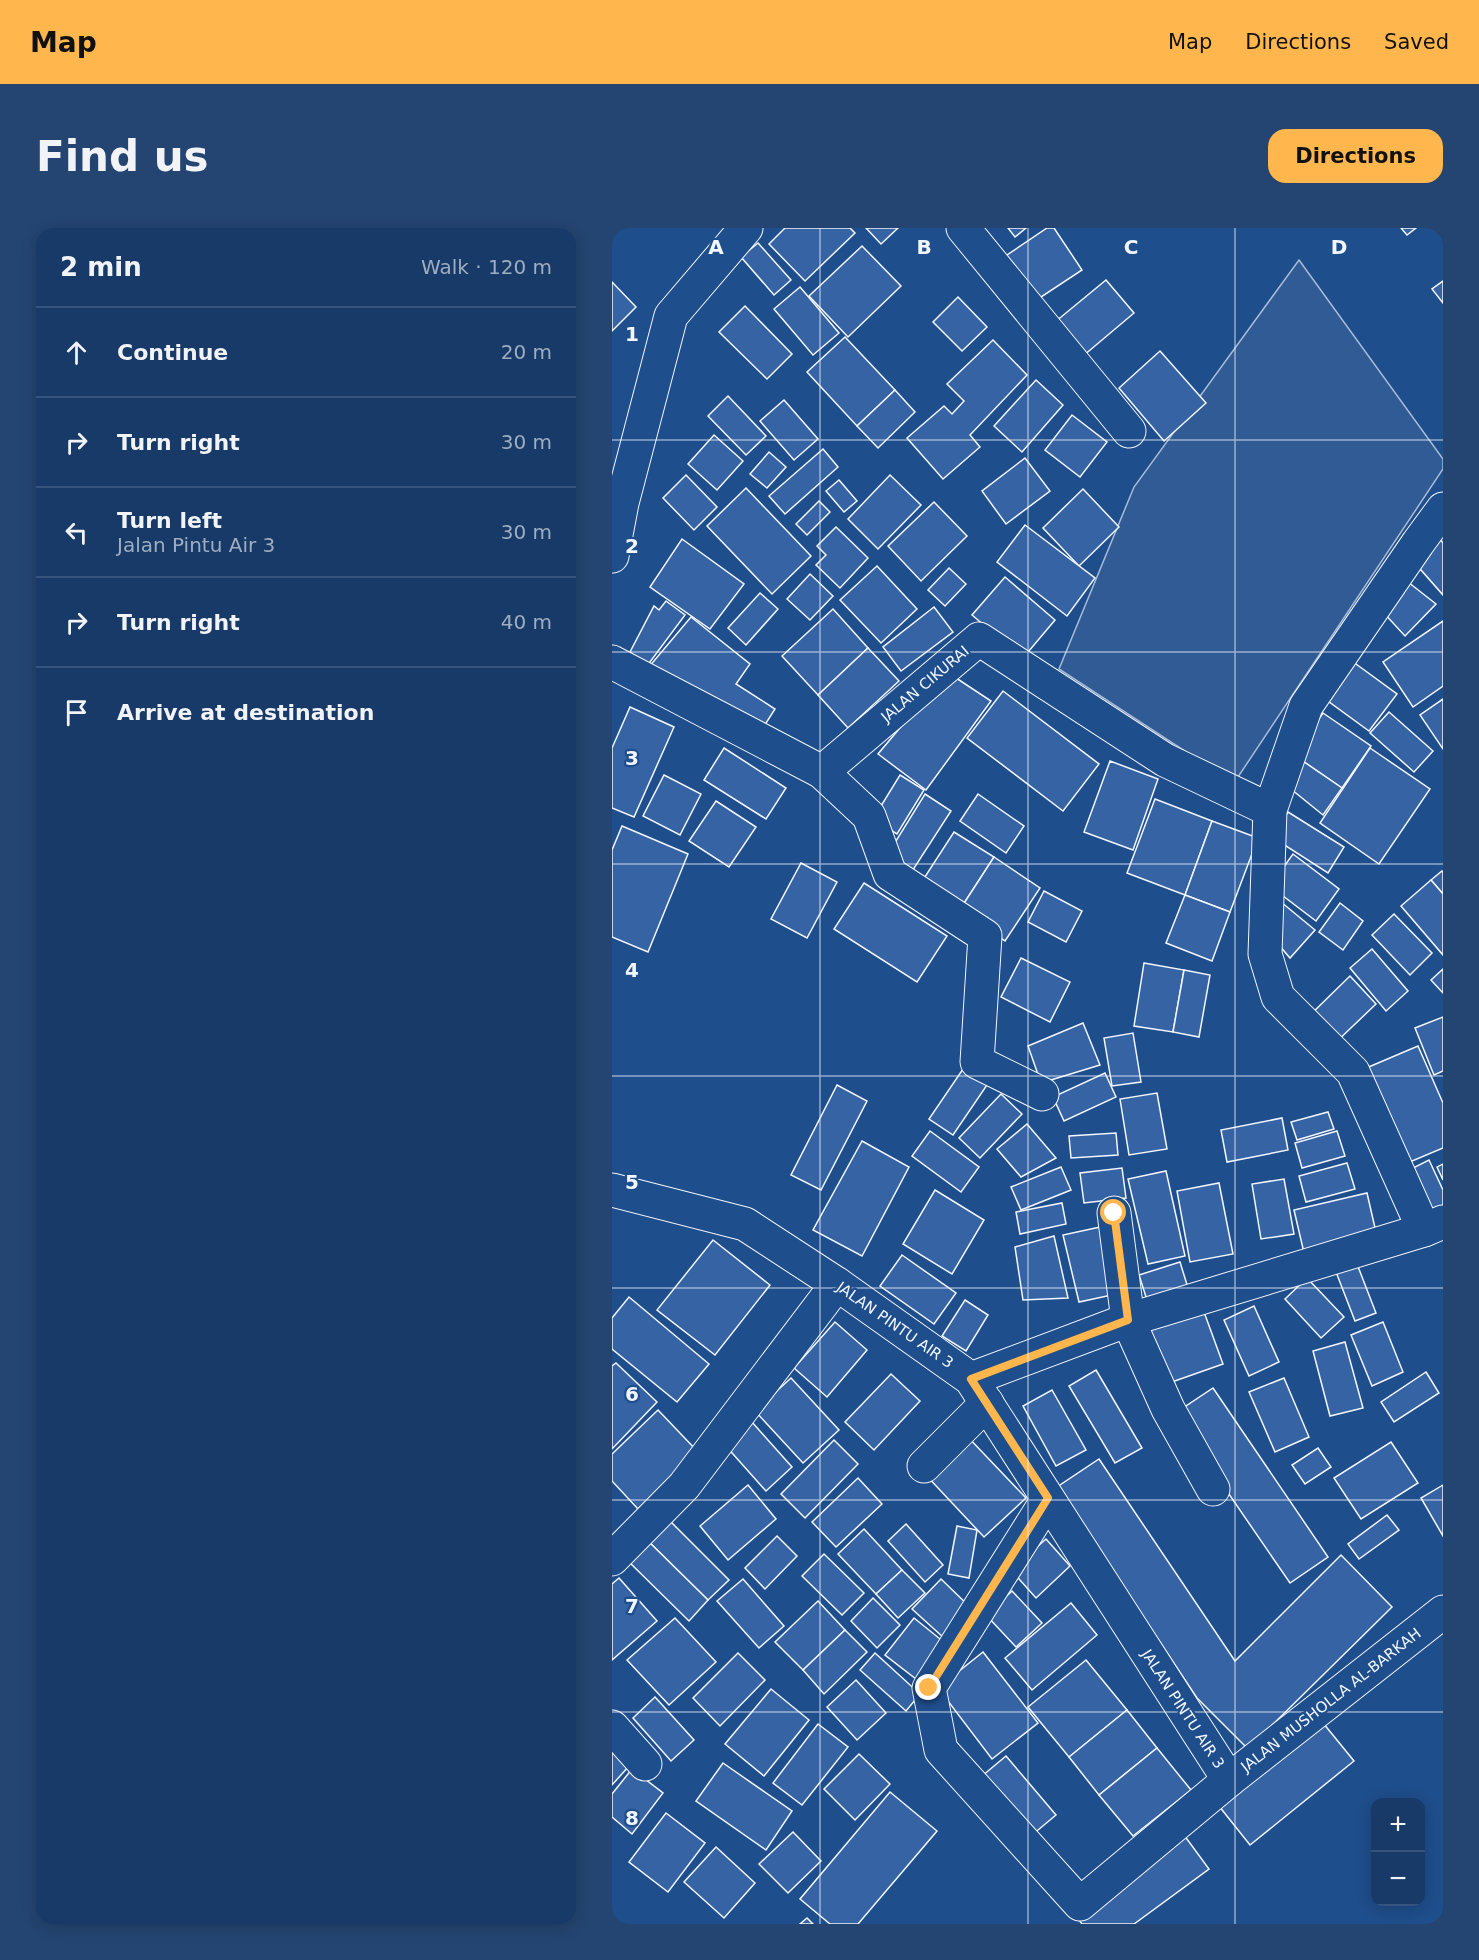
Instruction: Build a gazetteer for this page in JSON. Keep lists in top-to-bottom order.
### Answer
{
  "streets": {
    "street": ["JALAN CIKURAI", "JALAN PINTU AIR 3", "JALAN MUSHOLLA AL-BARKAH"]
  },
  "crossings": [
    ["JALAN PINTU AIR 3", "JALAN MUSHOLLA AL-BARKAH"]
  ],
  "page": {
    "header": "Map",
    "nav": ["Map", "Directions", "Saved"],
    "buttons": "Directions",
    "title": "Find us",
    "heading": ["2 min", "Walk · 120 m"],
    "list": [
      ["Continue", "20 m"],
      ["Turn right", "30 m"],
      ["Turn left", "Jalan Pintu Air 3", "30 m"],
      ["Turn right", "40 m"],
      "Arrive at destination"
    ],
    "map_buttons": ["+", "−"]
  },
  "grid": {
    "columns": [
      "A",
      "B",
      "C",
      "D"
    ],
    "rows": [
      "1",
      "2",
      "3",
      "4",
      "5",
      "6",
      "7",
      "8"
    ]
  }
}
